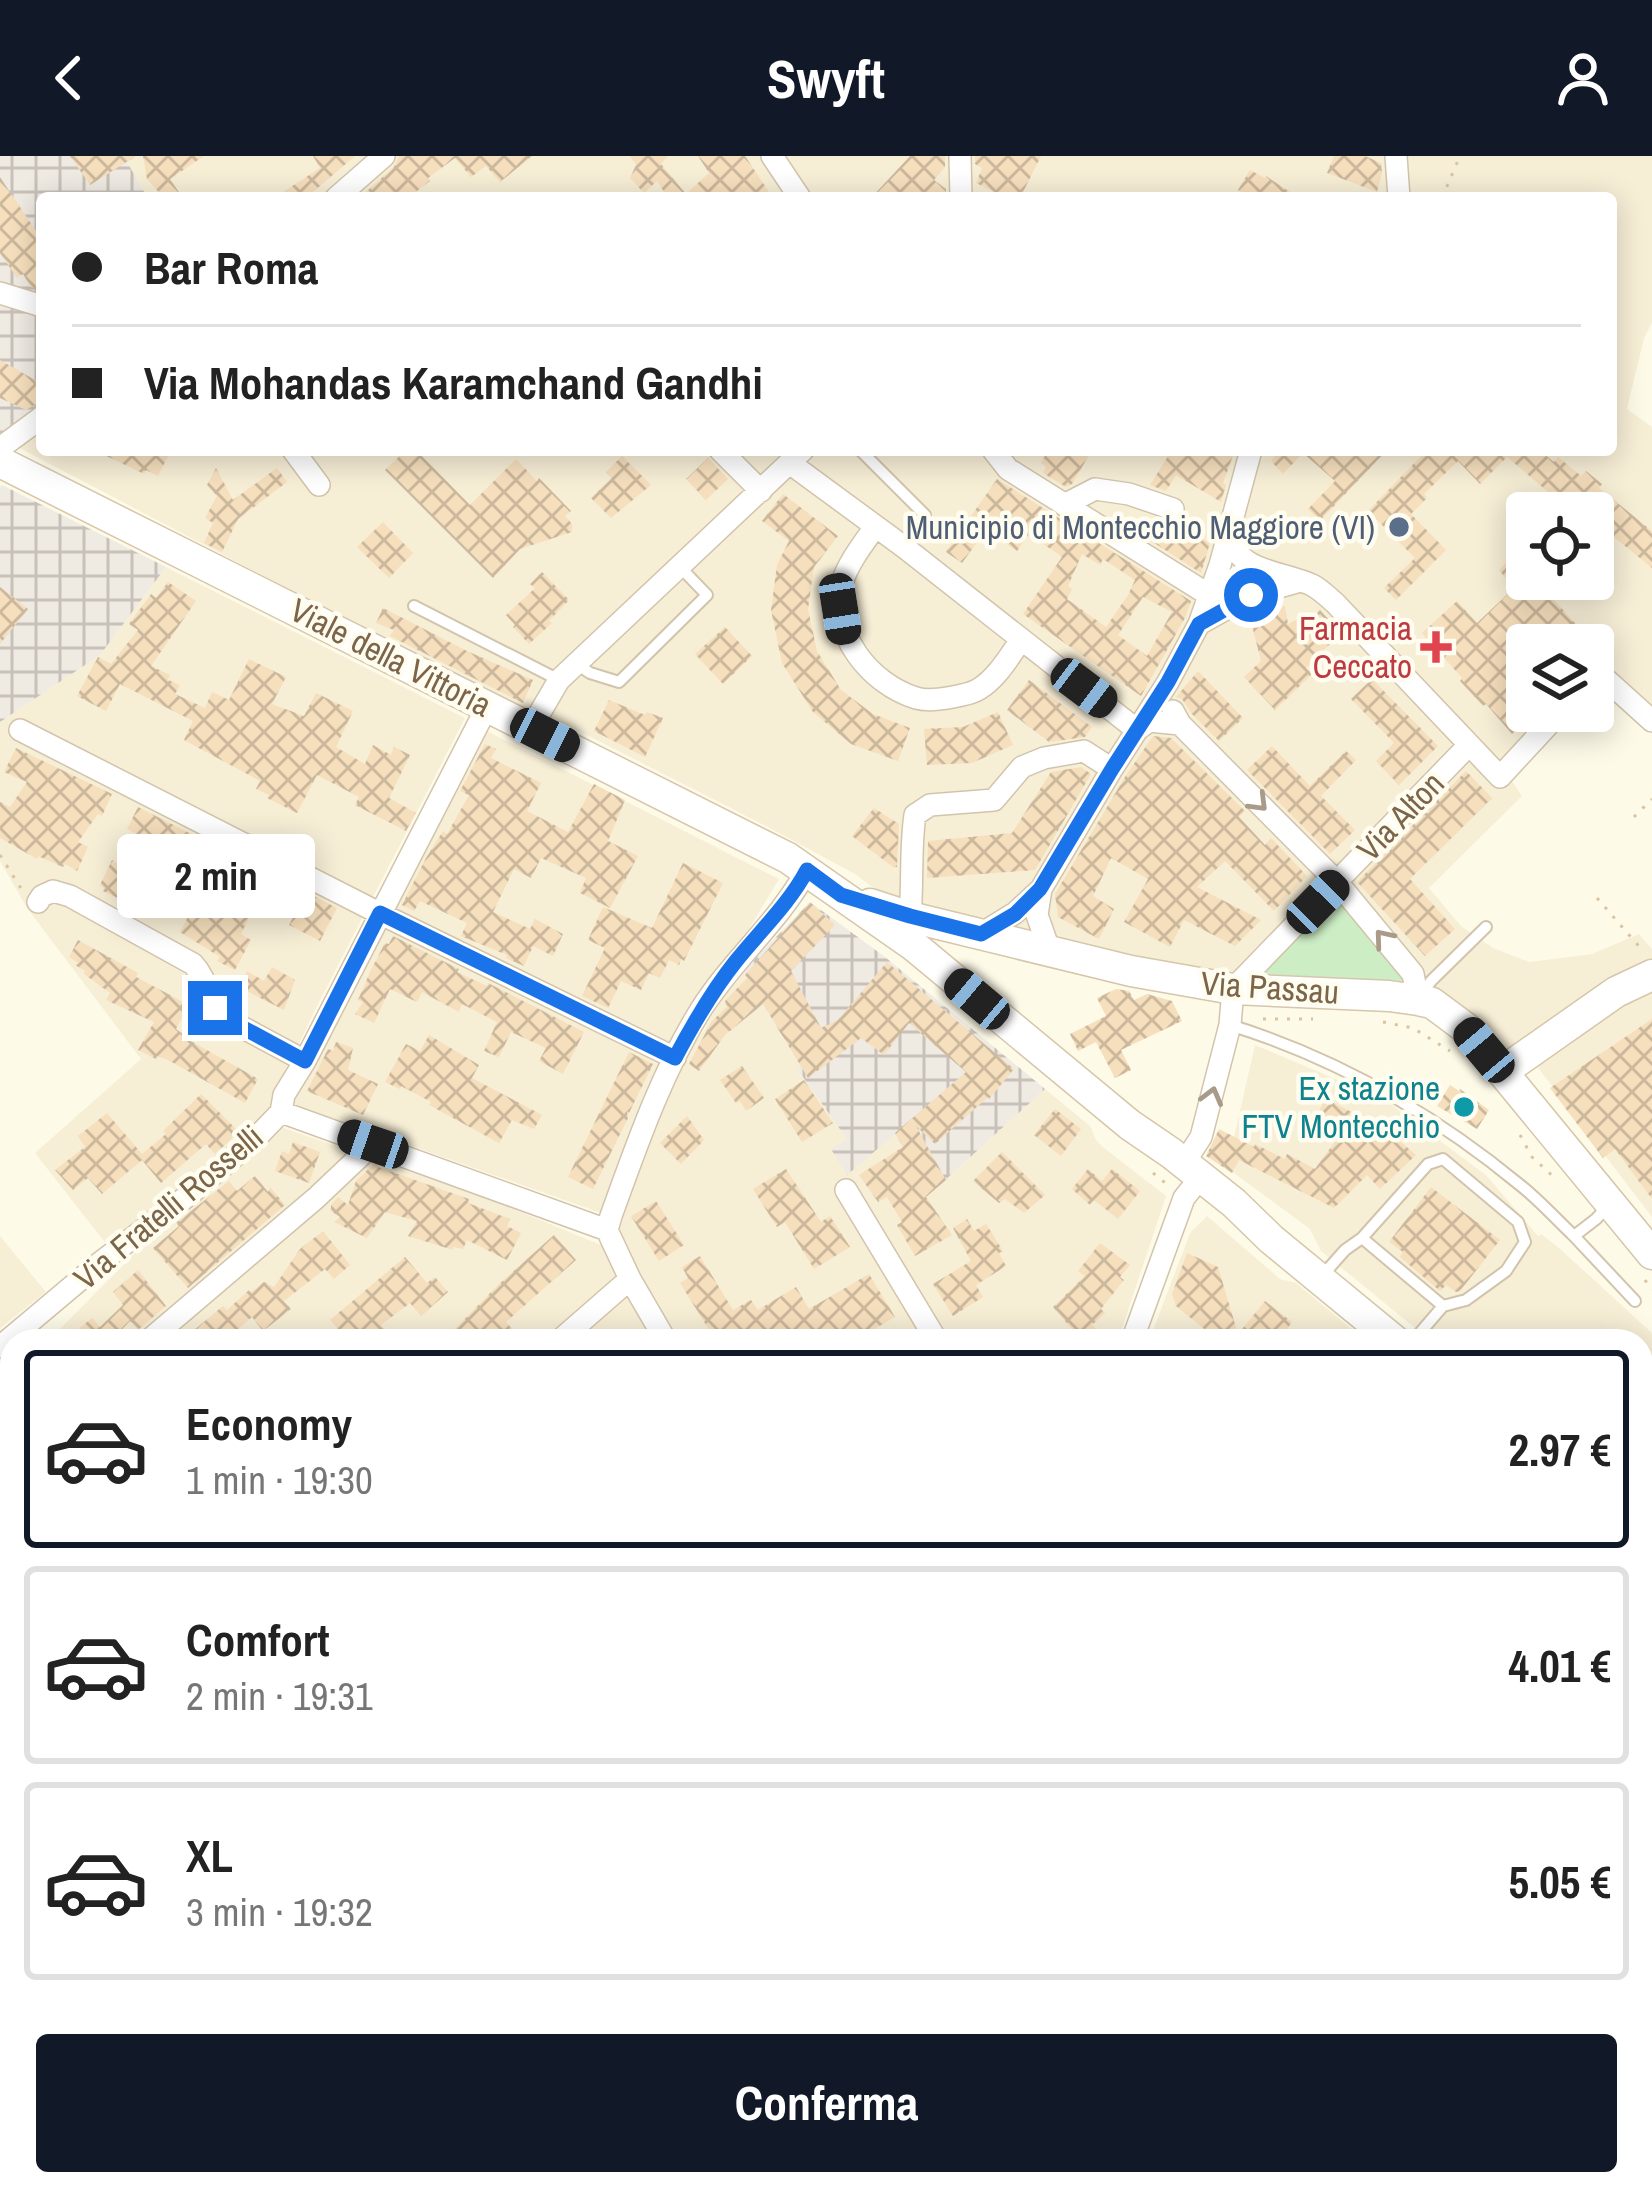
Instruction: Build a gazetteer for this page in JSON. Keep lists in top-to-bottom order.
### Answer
{
  "streets": {
    "main road": ["Viale della Vittoria", "Via Passau"],
    "street": ["Via Alton", "Via Fratelli Rosselli"]
  },
  "crossings": [
    ["Viale della Vittoria", "Via Passau"],
    ["Viale della Vittoria", "Via Fratelli Rosselli"],
    ["Via Alton", "Via Passau"]
  ],
  "places": {
    "other": ["Municipio di Montecchio Maggiore (VI)", "Ex stazione FTV Montecchio"],
    "health": ["Farmacia Ceccato"]
  },
  "page": {
    "header": "Swyft",
    "banner": ["Bar Roma", "Via Mohandas Karamchand Gandhi"],
    "bubble": "2 min",
    "list": [
      {
        "name": "Economy",
        "note": "1 min · 19:30",
        "value": "2.97 €"
      },
      {
        "name": "Comfort",
        "note": "2 min · 19:31",
        "value": "4.01 €"
      },
      {
        "name": "XL",
        "note": "3 min · 19:32",
        "value": "5.05 €"
      }
    ],
    "buttons": "Conferma"
  }
}
